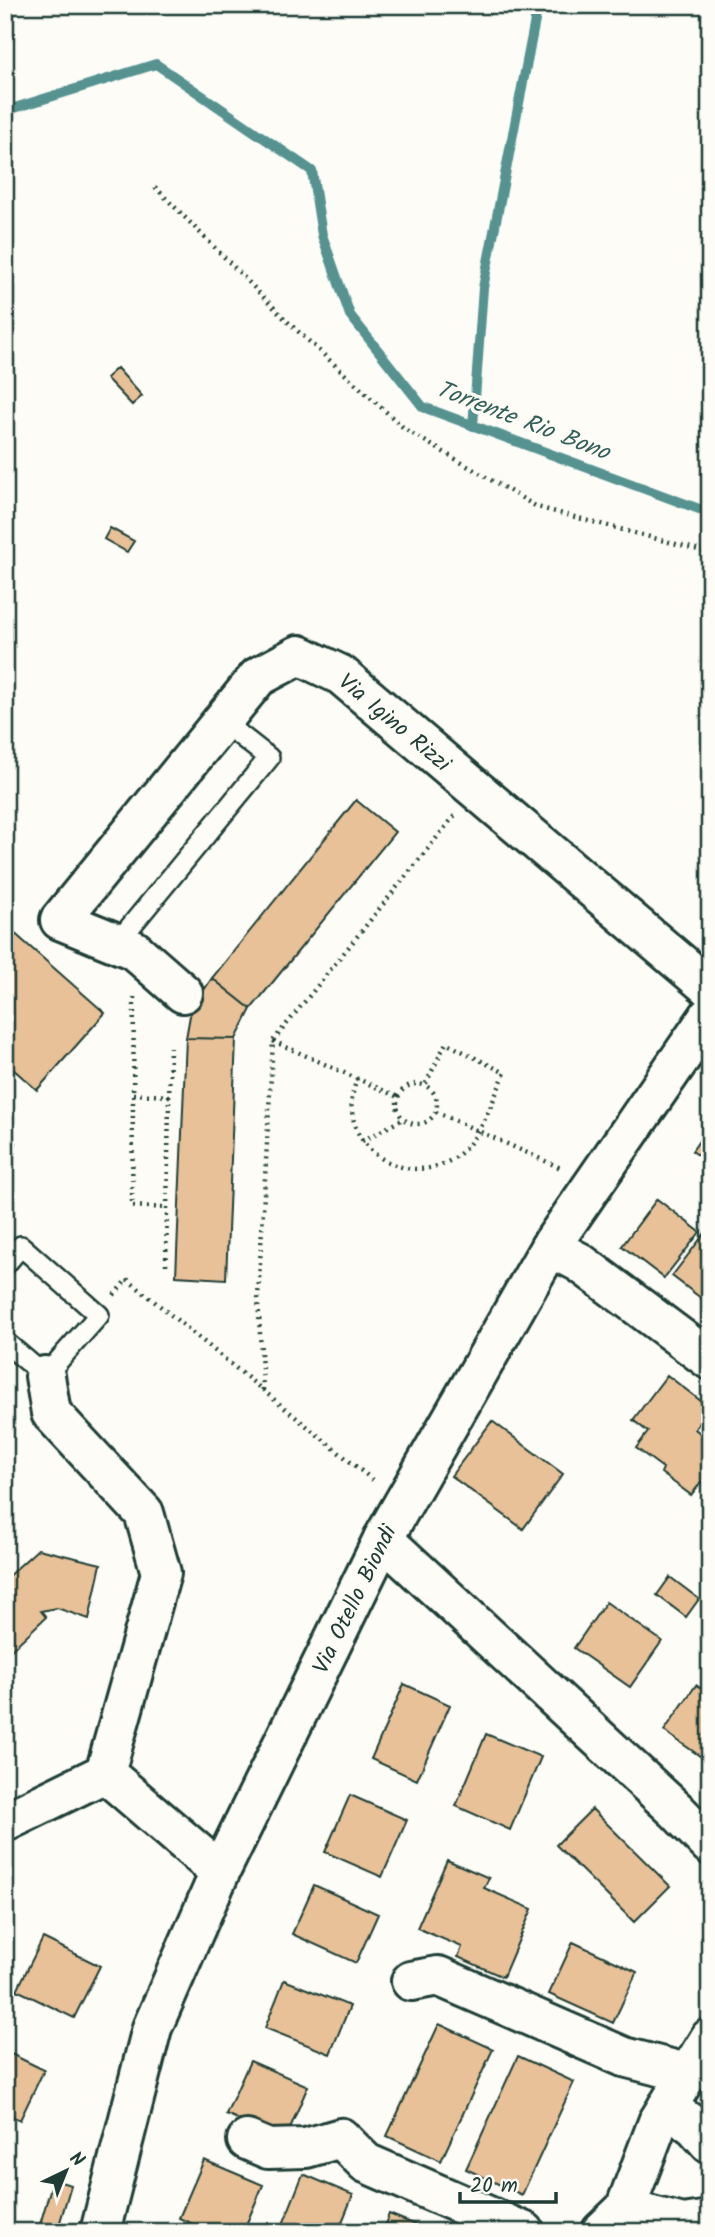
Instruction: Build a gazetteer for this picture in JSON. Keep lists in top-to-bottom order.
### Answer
{
  "streets": {
    "street": ["Via Igino Rizzi", "Via Otello Biondi"]
  },
  "water": ["Torrente Rio Bono"],
  "scale_bar": "20 m",
  "north": "top right"
}
